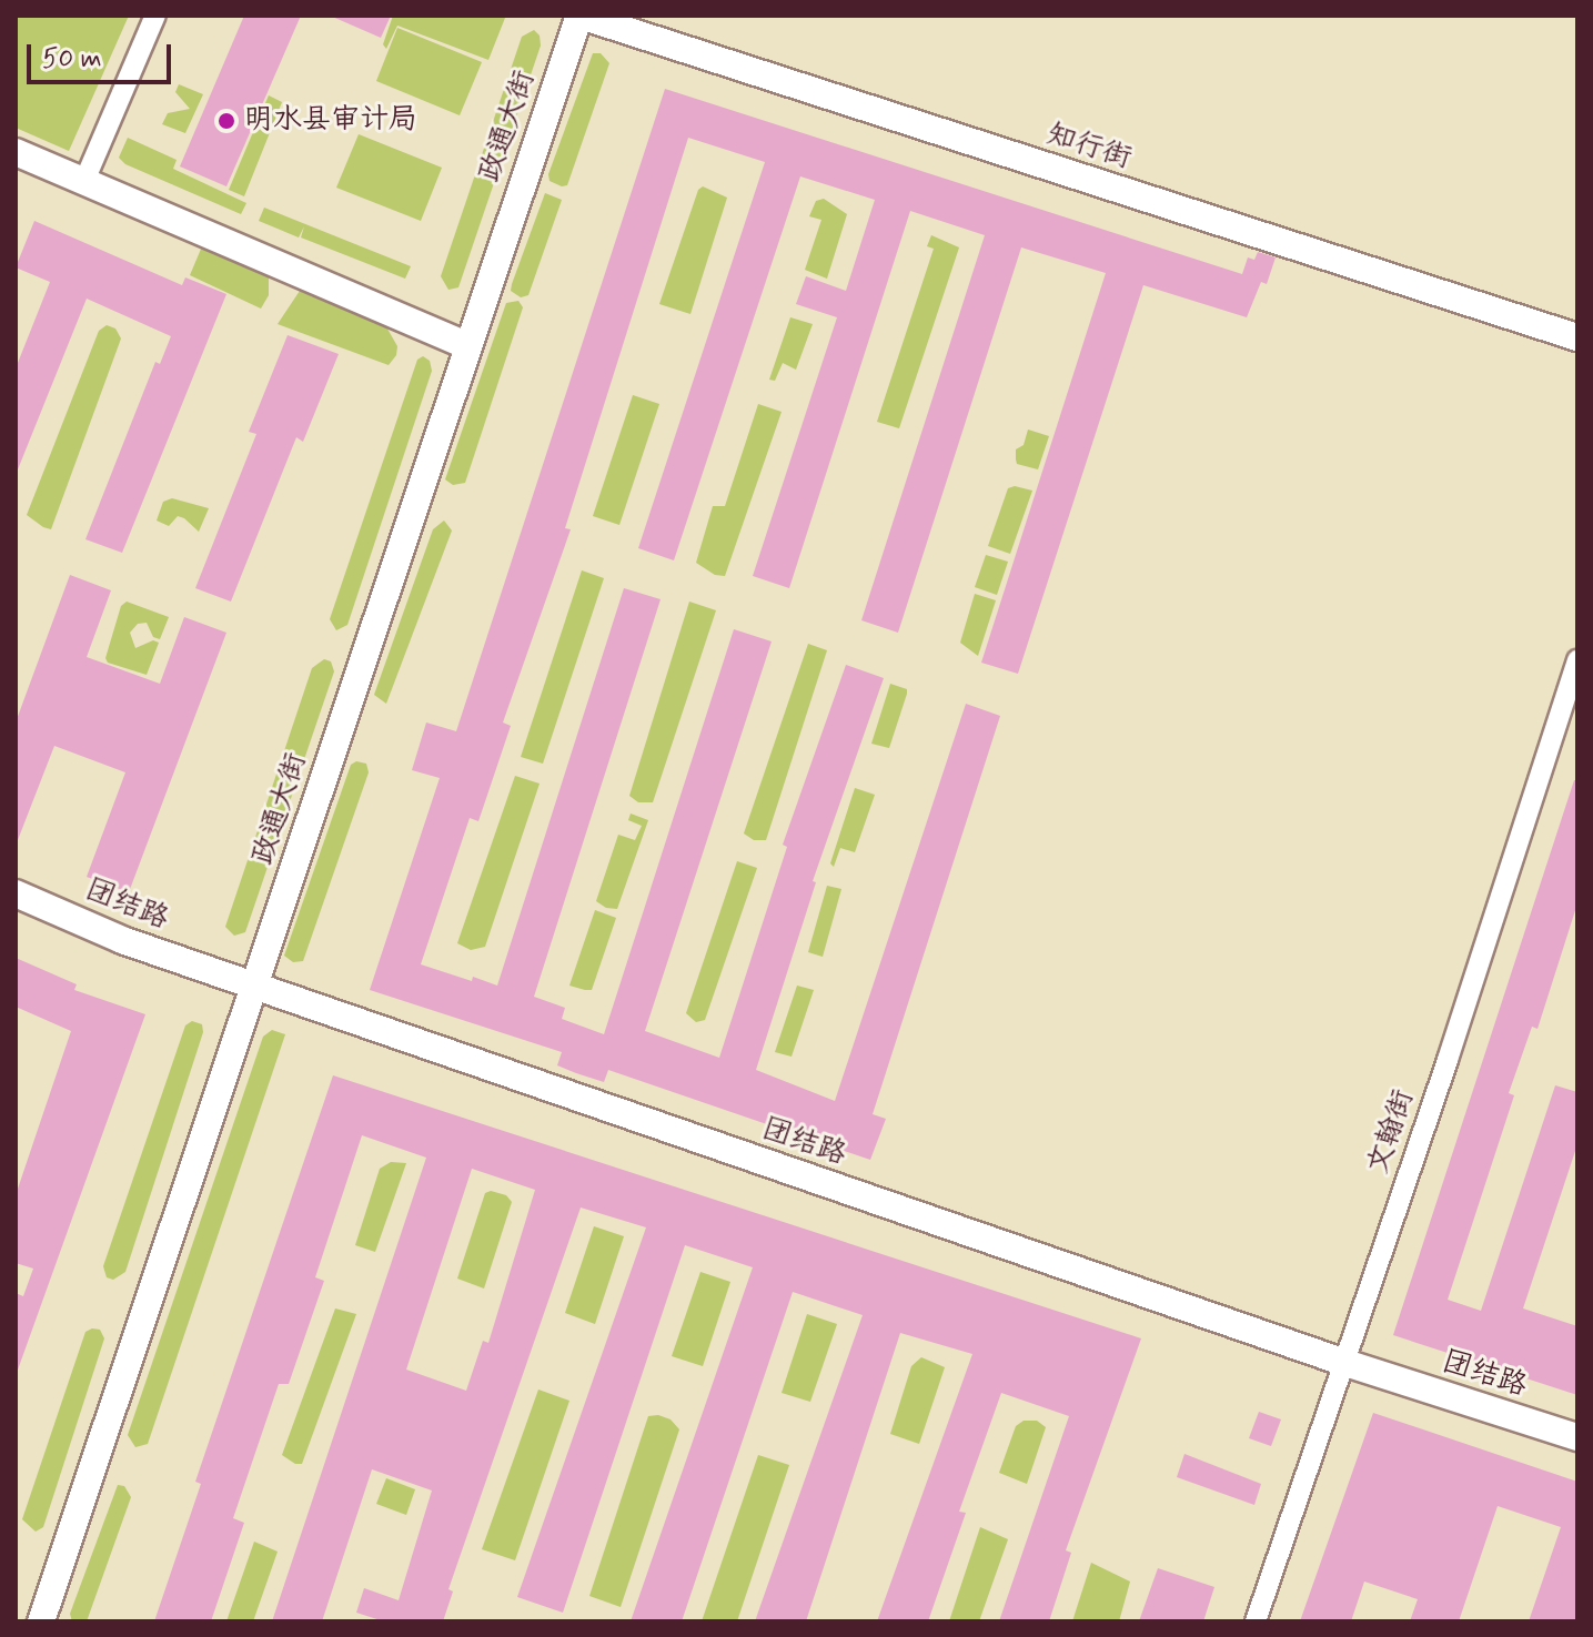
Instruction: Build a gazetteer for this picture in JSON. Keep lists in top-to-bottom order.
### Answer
{
  "streets": {
    "street": [
      "政通大街",
      "知行街",
      "团结路",
      "文翰街"
    ]
  },
  "crossings": [
    ["政通大街", "知行街"],
    ["政通大街", "团结路"],
    ["团结路", "文翰街"]
  ],
  "places": ["明水县审计局"],
  "scale_bar": "50 m"
}
